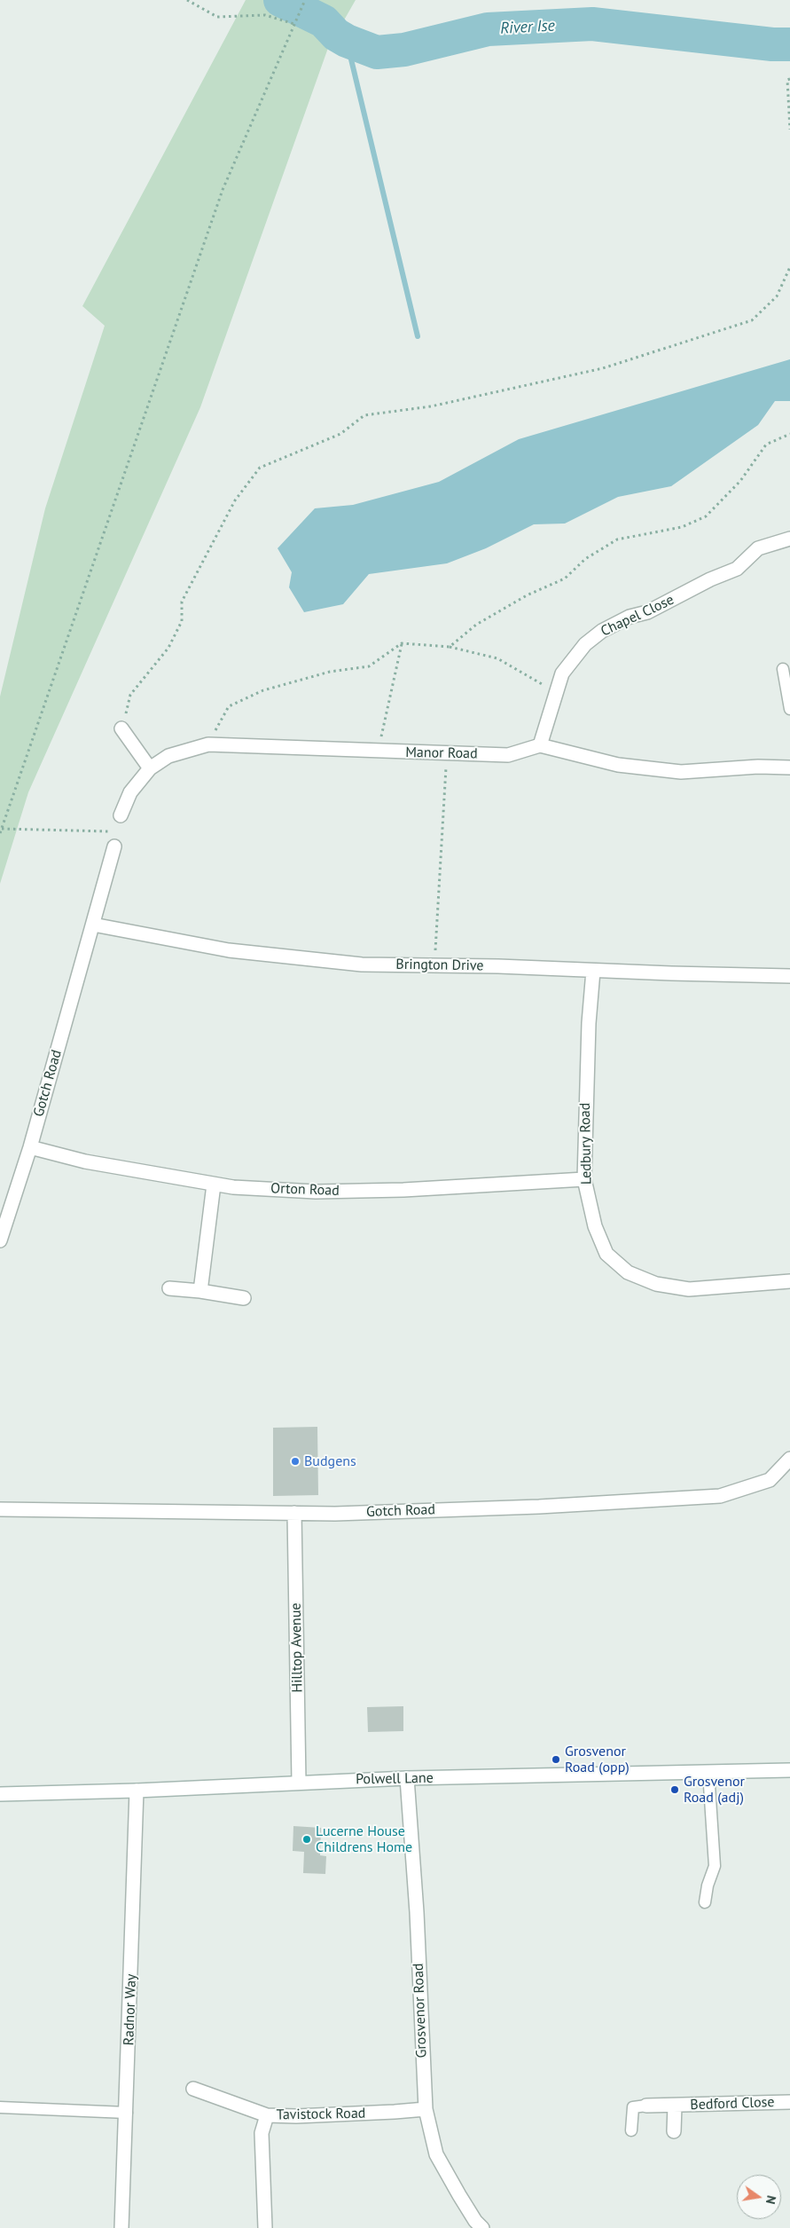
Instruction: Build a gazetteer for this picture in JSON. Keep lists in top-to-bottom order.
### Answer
{
  "streets": {
    "street": [
      "Chapel Close",
      "Manor Road",
      "Brington Drive",
      "Gotch Road",
      "Ledbury Road",
      "Orton Road",
      "Hilltop Avenue",
      "Polwell Lane",
      "Radnor Way",
      "Grosvenor Road",
      "Bedford Close",
      "Tavistock Road"
    ]
  },
  "crossings": [
    ["Chapel Close", "Manor Road"],
    ["Brington Drive", "Gotch Road"],
    ["Brington Drive", "Ledbury Road"],
    ["Gotch Road", "Orton Road"],
    ["Gotch Road", "Hilltop Avenue"],
    ["Ledbury Road", "Orton Road"],
    ["Hilltop Avenue", "Polwell Lane"],
    ["Polwell Lane", "Radnor Way"],
    ["Polwell Lane", "Grosvenor Road"],
    ["Grosvenor Road", "Tavistock Road"]
  ],
  "water": ["River Ise"],
  "places": [
    "Budgens",
    "Grosvenor Road (opp)",
    "Grosvenor Road (adj)",
    "Lucerne House Childrens Home"
  ],
  "north": "right"
}
